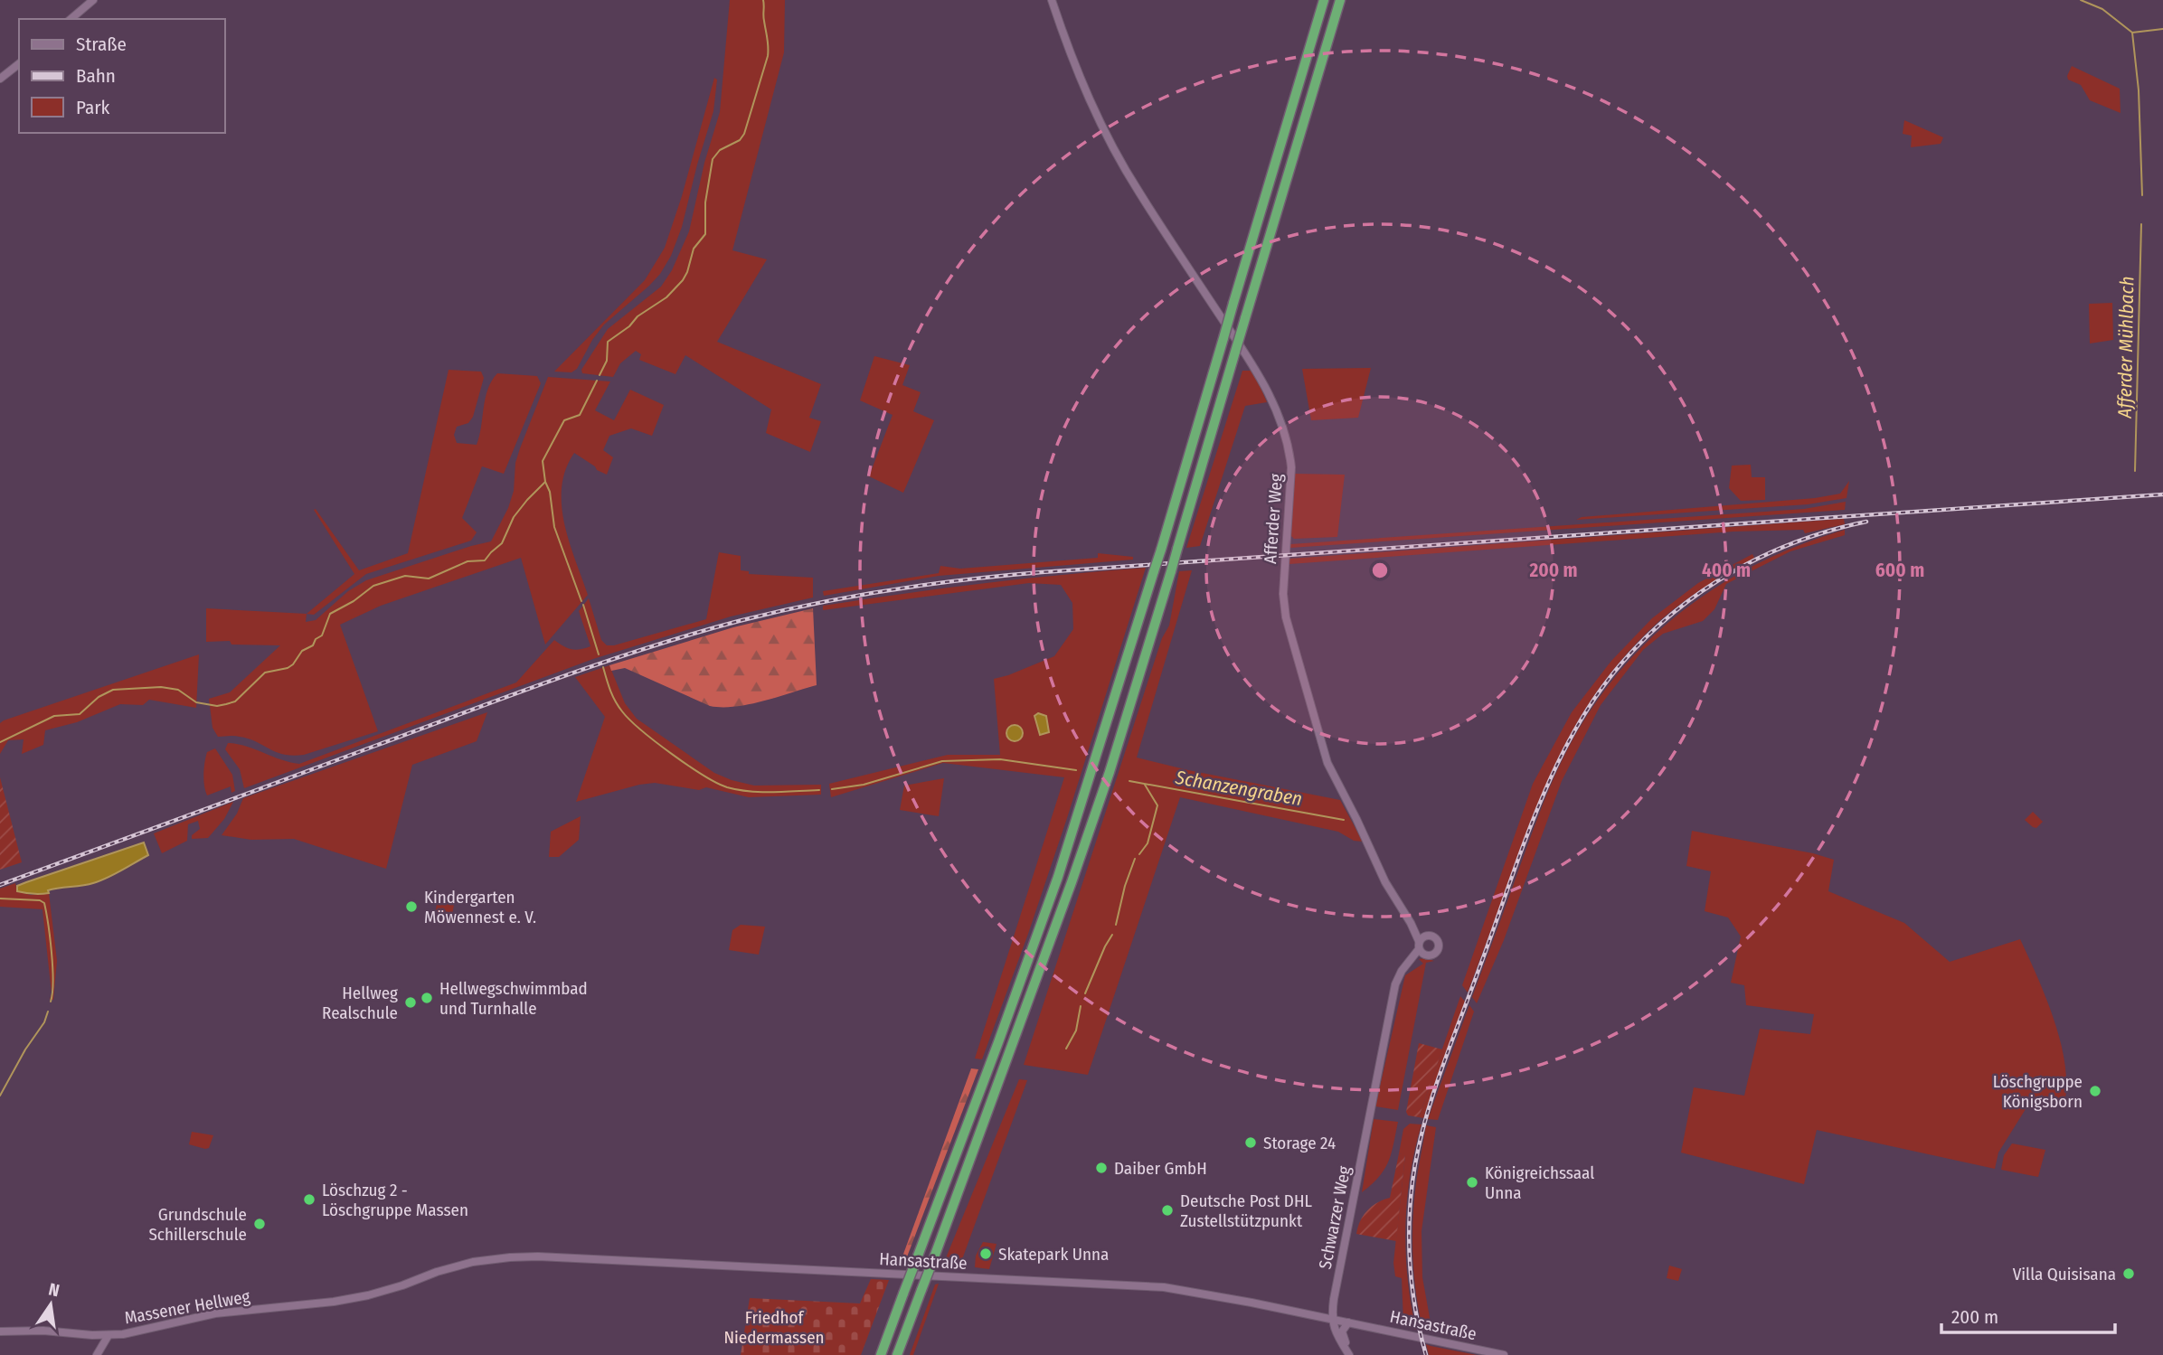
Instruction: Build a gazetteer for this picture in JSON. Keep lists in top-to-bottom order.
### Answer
{
  "streets": {
    "main road": [
      "Afferder Weg",
      "Schwarzer Weg",
      "Hansastraße",
      "Massener Hellweg"
    ]
  },
  "crossings": [
    ["Afferder Weg", "Schwarzer Weg"],
    ["Schwarzer Weg", "Hansastraße"],
    ["Hansastraße", "Massener Hellweg"]
  ],
  "water": ["Afferder Mühlbach", "Schanzengraben"],
  "parks": ["Friedhof Niedermassen"],
  "places": [
    "Kindergarten Möwennest e. V.",
    "Hellwegschwimmbad und Turnhalle",
    "Hellweg Realschule",
    "Löschgruppe Königsborn",
    "Storage 24",
    "Daiber GmbH",
    "Königreichssaal Unna",
    "Löschzug 2 - Löschgruppe Massen",
    "Deutsche Post DHL Zustellstützpunkt",
    "Grundschule Schillerschule",
    "Skatepark Unna",
    "Villa Quisisana"
  ],
  "legend": ["Straße", "Bahn", "Park"],
  "scale_bar": "200 m",
  "north": "top",
  "rings": ["200 m", "400 m", "600 m"]
}
